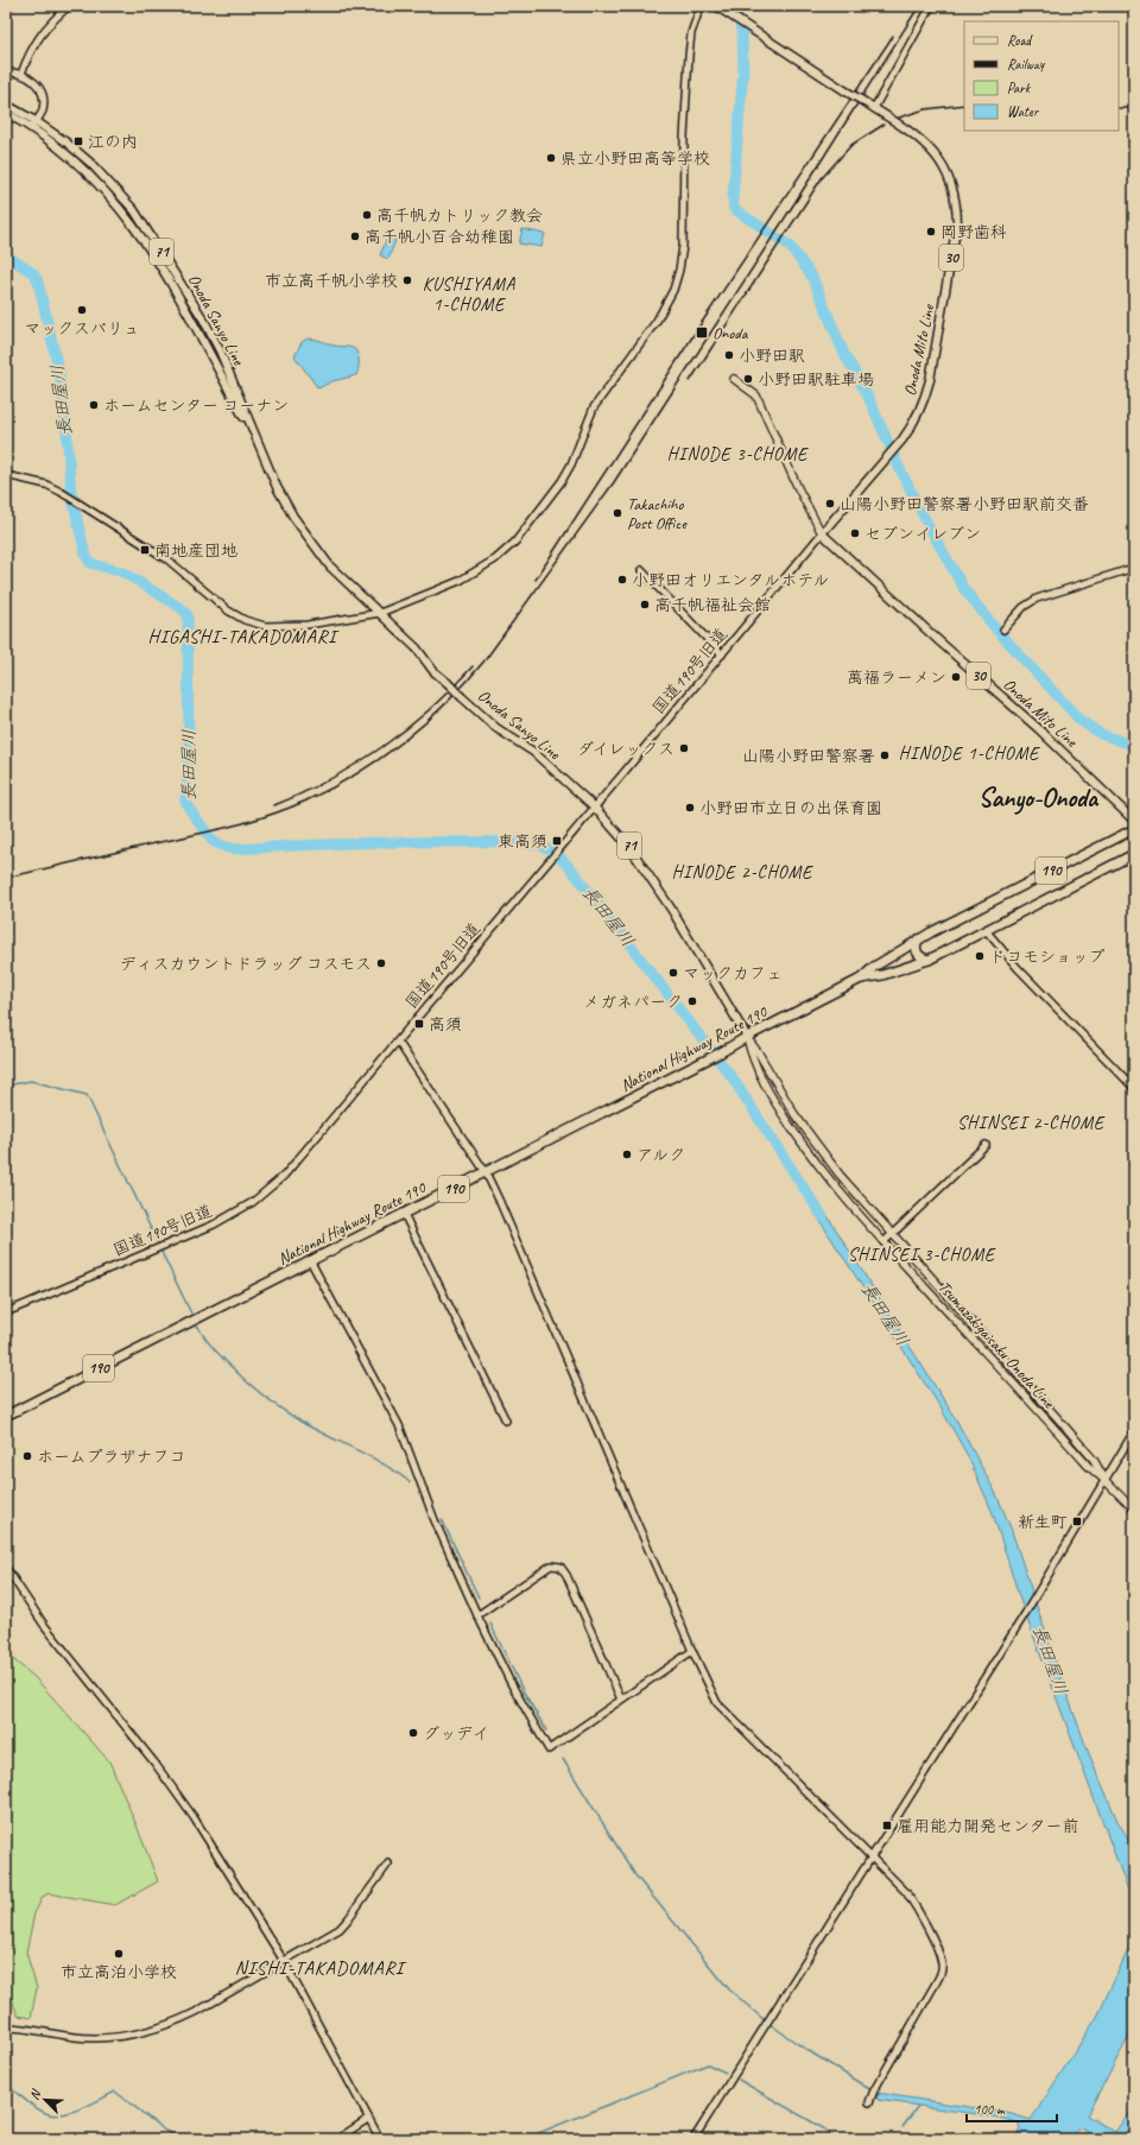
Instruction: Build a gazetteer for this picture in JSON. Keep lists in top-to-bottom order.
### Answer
{
  "streets": {
    "highway": ["190", "National Highway Route 190"],
    "main road": [
      "71",
      "30",
      "Onoda Sanyo Line",
      "Onoda Mito Line",
      "Tsumazakigaisaku Onoda Line"
    ],
    "street": ["国道190号旧道"]
  },
  "crossings": [
    ["Onoda Sanyo Line", "国道190号旧道"],
    ["Onoda Sanyo Line", "National Highway Route 190"],
    ["Onoda Sanyo Line", "Tsumazakigaisaku Onoda Line"],
    ["Onoda Mito Line", "国道190号旧道"],
    ["National Highway Route 190", "Tsumazakigaisaku Onoda Line"]
  ],
  "districts": [
    "KUSHIYAMA 1-CHOME",
    "HINODE 3-CHOME",
    "HIGASHI-TAKADOMARI",
    "HINODE 1-CHOME",
    "Sanyo-Onoda",
    "HINODE 2-CHOME",
    "SHINSEI 2-CHOME",
    "SHINSEI 3-CHOME",
    "NISHI-TAKADOMARI"
  ],
  "water": ["長田屋川"],
  "places": {
    "transit": [
      "江の内",
      "Onoda",
      "南地産団地",
      "東高須",
      "高須",
      "新生町",
      "雇用能力開発センター前"
    ],
    "other": [
      "県立小野田高等学校",
      "高千帆カトリック教会",
      "岡野歯科",
      "高千帆小百合幼稚園",
      "市立高千帆小学校",
      "マックスバリュ",
      "小野田駅",
      "小野田駅駐車場",
      "ホームセンター コーナン",
      "山陽小野田警察署小野田駅前交番",
      "Takachiho Post Office",
      "セブンイレブン",
      "小野田オリエンタルホテル",
      "高千帆福祉会館",
      "萬福ラーメン",
      "ダイレックス",
      "山陽小野田警察署",
      "小野田市立日の出保育園",
      "ドコモショップ",
      "ディスカウントドラッグ コスモス",
      "マックカフェ",
      "メガネパーク",
      "アルク",
      "ホームプラザナフコ",
      "グッデイ",
      "市立高泊小学校"
    ]
  },
  "legend": [
    "Road",
    "Railway",
    "Park",
    "Water"
  ],
  "scale_bar": "100 m",
  "north": "top left"
}
